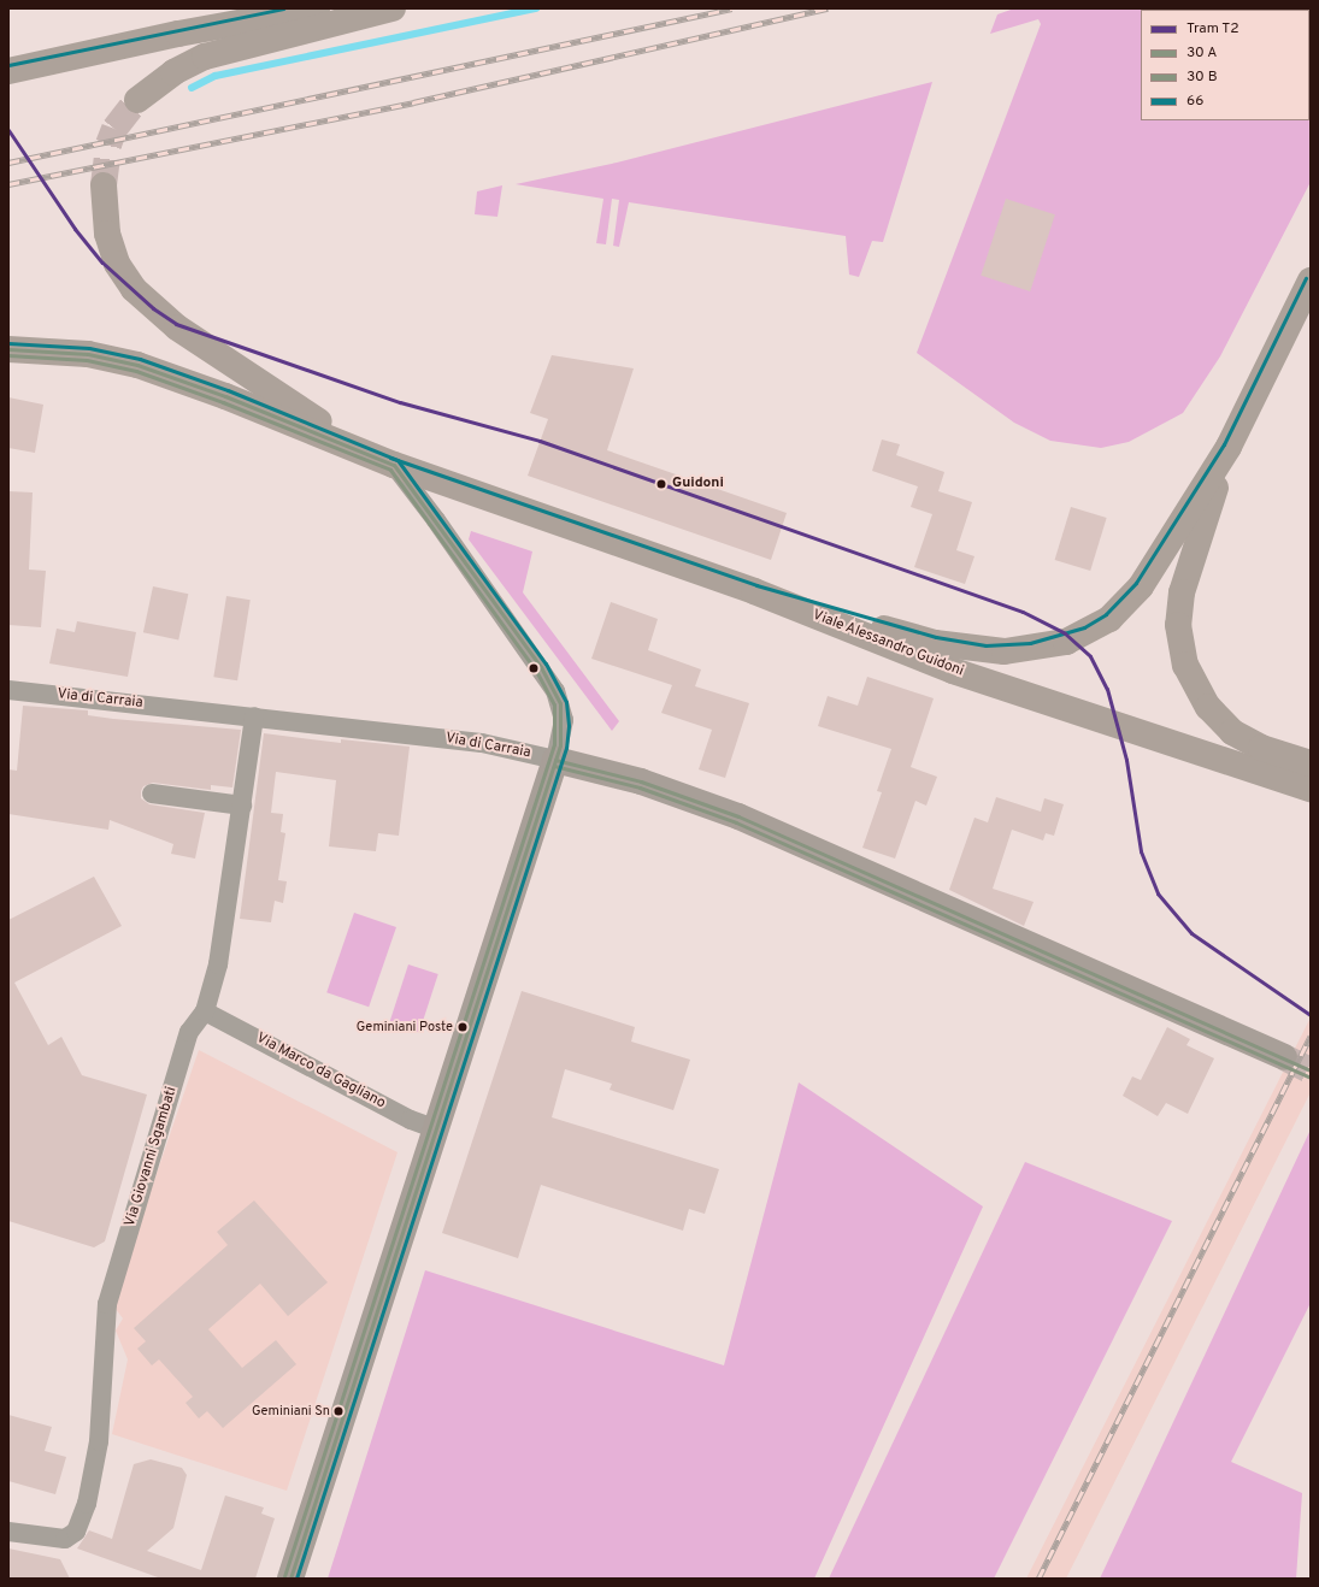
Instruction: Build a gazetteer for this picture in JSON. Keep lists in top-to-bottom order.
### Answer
{
  "streets": {
    "main road": ["Viale Alessandro Guidoni"],
    "street": ["Via di Carraia", "Via Marco da Gagliano", "Via Giovanni Sgambati"]
  },
  "crossings": [
    ["Via di Carraia", "Via Giovanni Sgambati"],
    ["Via Marco da Gagliano", "Via Giovanni Sgambati"]
  ],
  "places": ["Guidoni", "Geminiani Poste", "Geminiani Sn"],
  "lines": ["transit line 66", "tram line T2"],
  "legend": [
    "Tram T2",
    "30 A",
    "30 B",
    "66"
  ]
}
